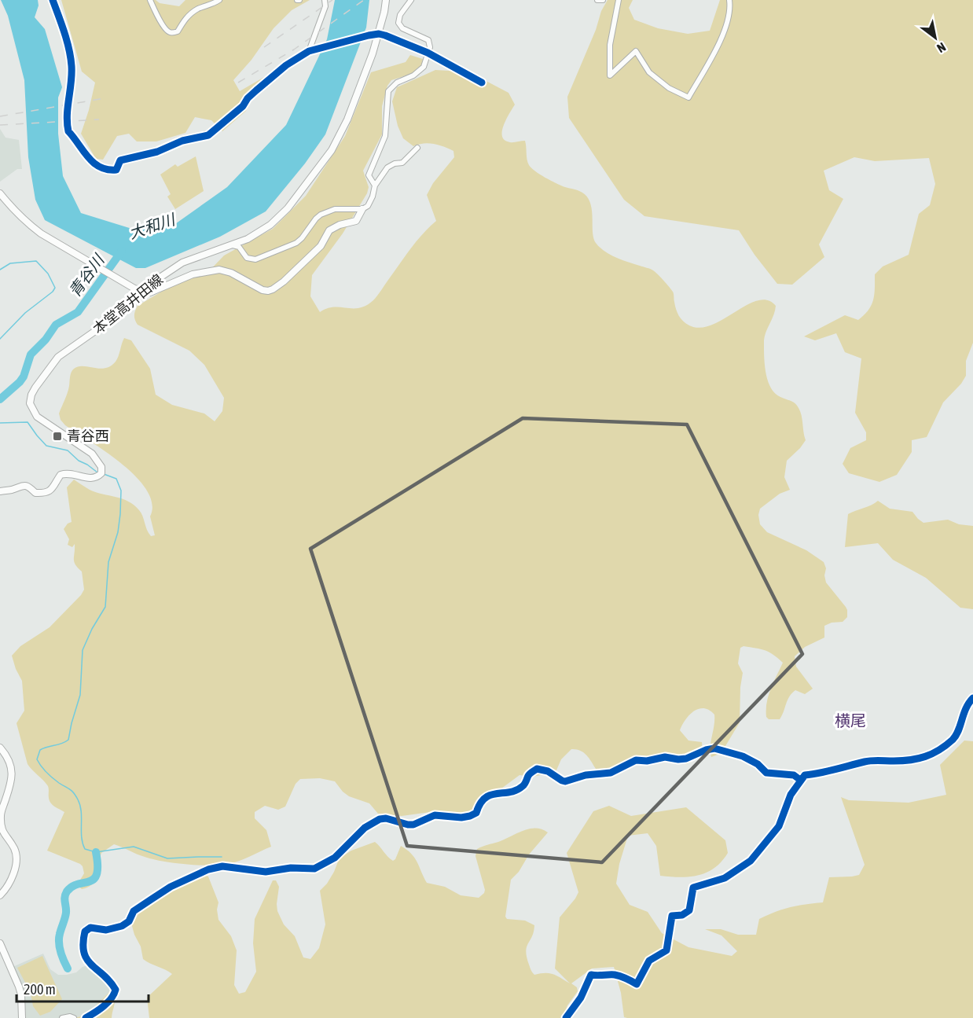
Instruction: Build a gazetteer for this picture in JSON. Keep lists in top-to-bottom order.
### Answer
{
  "streets": {
    "main road": ["本堂高井田線"]
  },
  "districts": ["横尾"],
  "water": ["大和川", "青谷川"],
  "places": {
    "transit": ["青谷西"]
  },
  "scale_bar": "200 m",
  "north": "bottom right"
}
